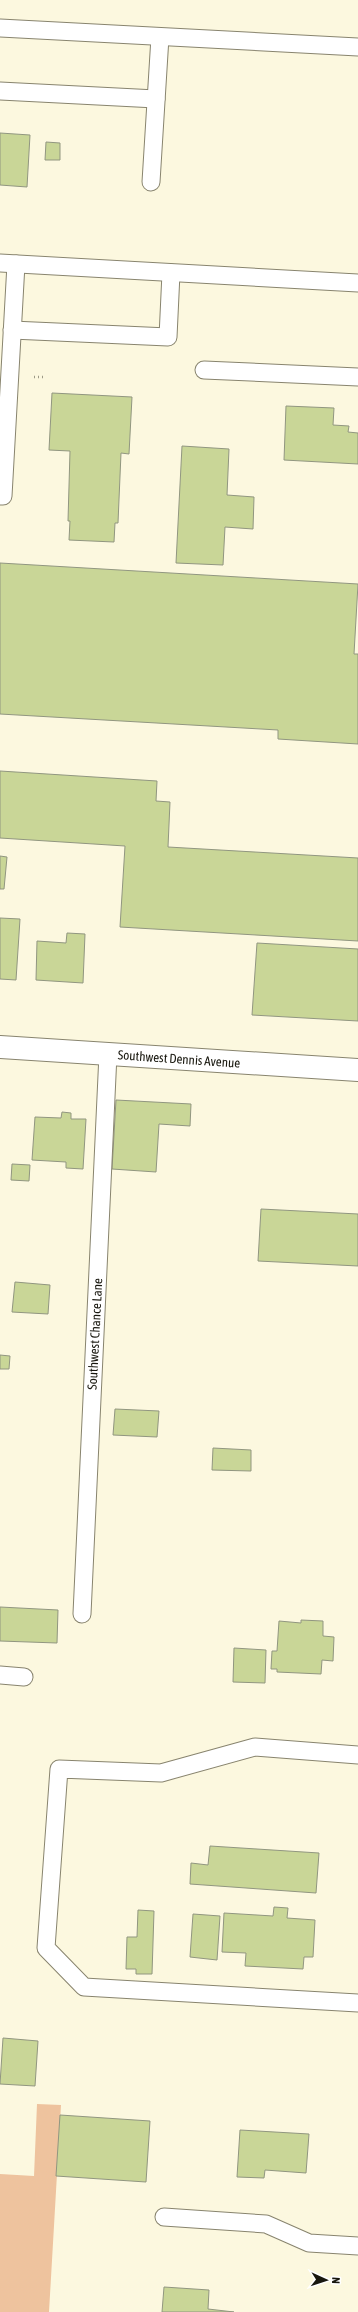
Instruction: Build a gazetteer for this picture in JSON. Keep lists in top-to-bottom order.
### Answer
{
  "streets": {
    "street": ["Southwest Dennis Avenue"],
    "lane": ["Southwest Chance Lane"]
  },
  "crossings": [
    ["Southwest Dennis Avenue", "Southwest Chance Lane"]
  ],
  "north": "right"
}
